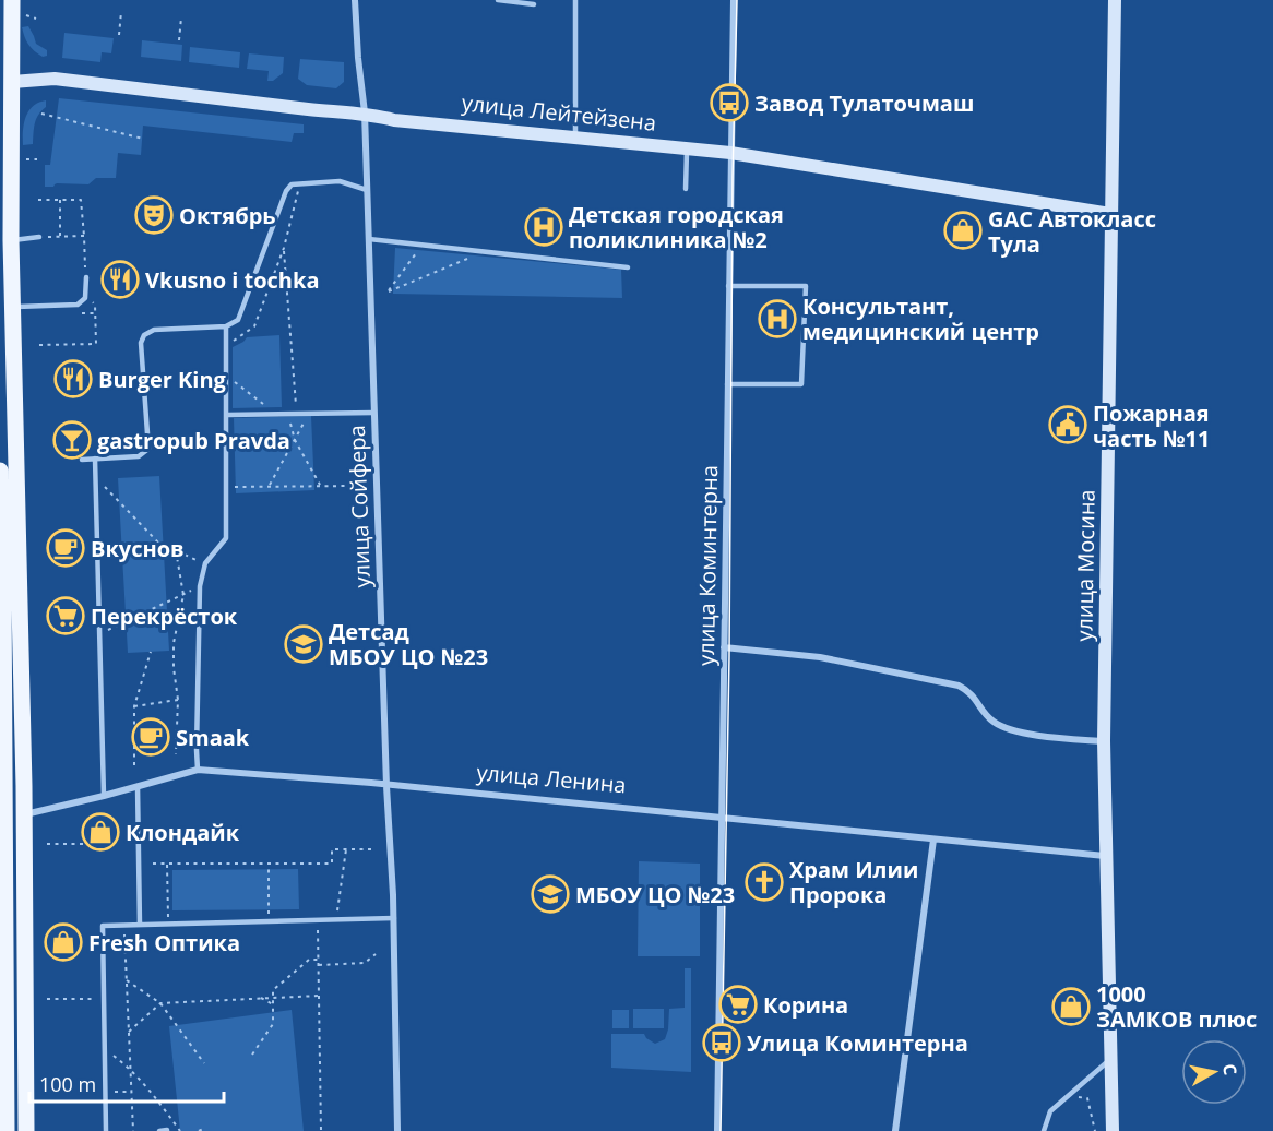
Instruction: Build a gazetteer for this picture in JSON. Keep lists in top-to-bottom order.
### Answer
{
  "streets": {
    "main road": ["улица Лейтейзена", "улица Мосина", "улица Ленина"],
    "street": ["улица Сойфера", "улица Коминтерна"]
  },
  "crossings": [
    ["улица Лейтейзена", "улица Сойфера"],
    ["улица Лейтейзена", "улица Коминтерна"],
    ["улица Лейтейзена", "улица Мосина"],
    ["улица Сойфера", "улица Ленина"],
    ["улица Коминтерна", "улица Ленина"],
    ["улица Мосина", "улица Ленина"]
  ],
  "places": {
    "bus stop": ["Завод Тулаточмаш", "Улица Коминтерна"],
    "theatre": ["Октябрь"],
    "hospital": ["Детская городская поликлиника №2", "Консультант, медицинский центр"],
    "shop": [
      "GAC Автокласс Тула",
      "Клондайк",
      "Fresh Оптика",
      "1000 ЗАМКОВ плюс"
    ],
    "restaurant": ["Vkusno i tochka", "Burger King"],
    "public building": ["Пожарная часть №11"],
    "bar": ["gastropub Pravda"],
    "cafe": ["Вкуснов", "Smaak"],
    "supermarket": ["Перекрёсток", "Корина"],
    "school or university": ["Детсад МБОУ ЦО №23", "МБОУ ЦО №23"],
    "church": ["Храм Илии Пророка"]
  },
  "scale_bar": "100 m",
  "north": "right"
}
